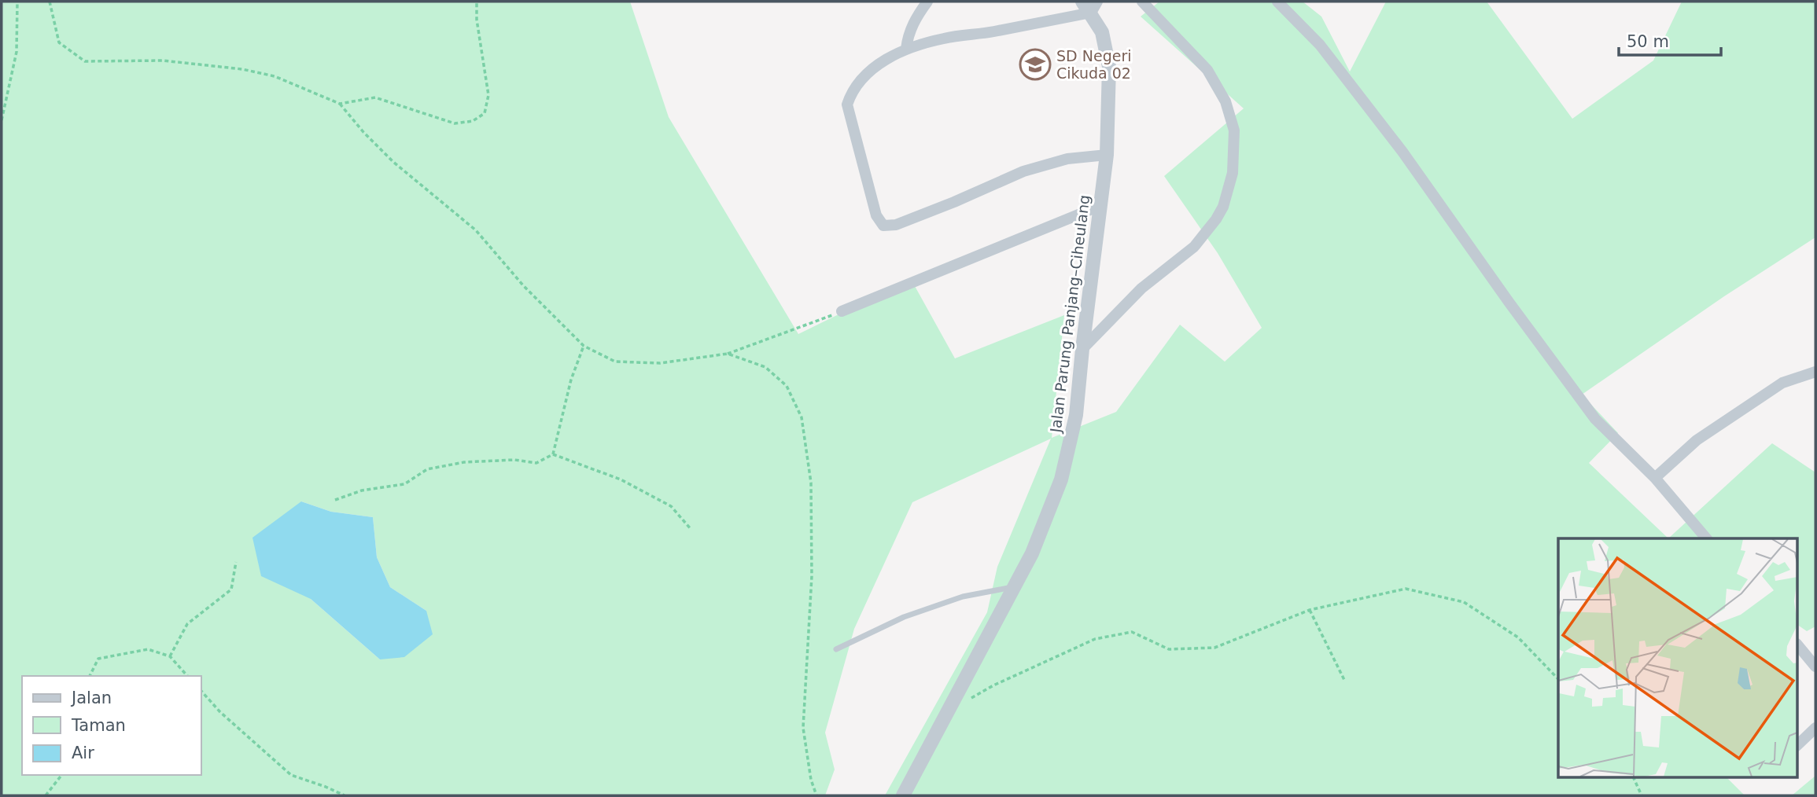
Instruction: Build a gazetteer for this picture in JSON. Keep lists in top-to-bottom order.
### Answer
{
  "streets": {
    "street": ["Jalan Parung Panjang–Ciheulang"]
  },
  "places": {
    "school or university": ["SD Negeri Cikuda 02"]
  },
  "legend": ["Jalan", "Taman", "Air"],
  "scale_bar": "50 m"
}
